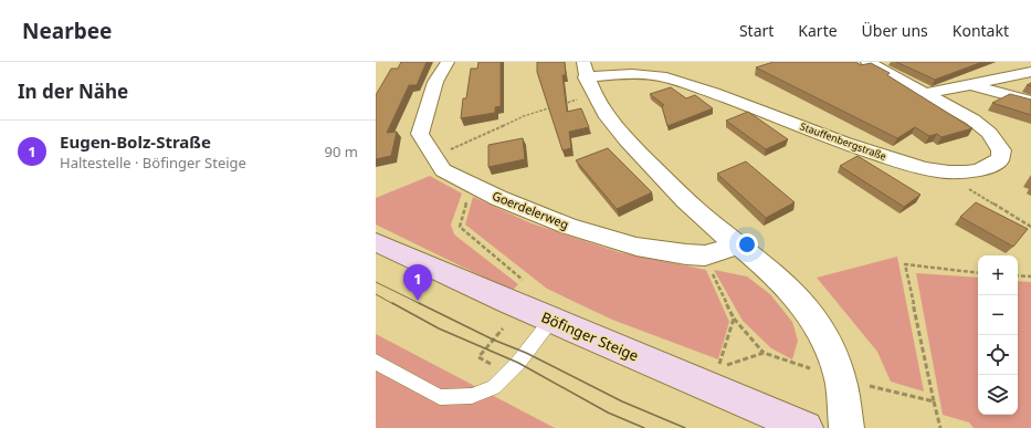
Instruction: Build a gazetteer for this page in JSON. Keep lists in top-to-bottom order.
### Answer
{
  "streets": {
    "street": ["Stauffenbergstraße", "Goerdelerweg", "Böfinger Steige"]
  },
  "page": {
    "header": "Nearbee",
    "nav": [
      "Start",
      "Karte",
      "Über uns",
      "Kontakt"
    ],
    "heading": "In der Nähe",
    "list": [
      {
        "mark": "1",
        "name": "Eugen-Bolz-Straße",
        "note": "Haltestelle · Böfinger Steige",
        "value": "90 m"
      }
    ],
    "map_buttons": ["+", "−"],
    "pins": "1"
  }
}
